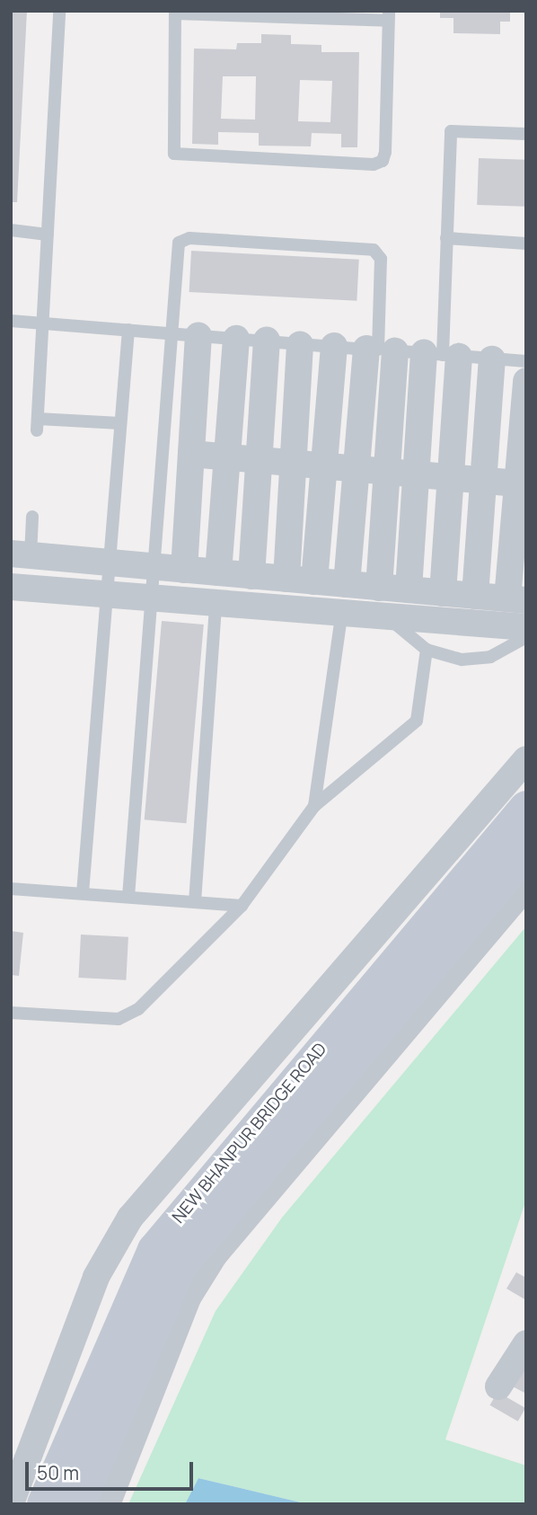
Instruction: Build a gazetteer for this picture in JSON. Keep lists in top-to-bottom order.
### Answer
{
  "streets": {
    "street": ["NEW BHANPUR BRIDGE ROAD"]
  },
  "scale_bar": "50 m"
}
